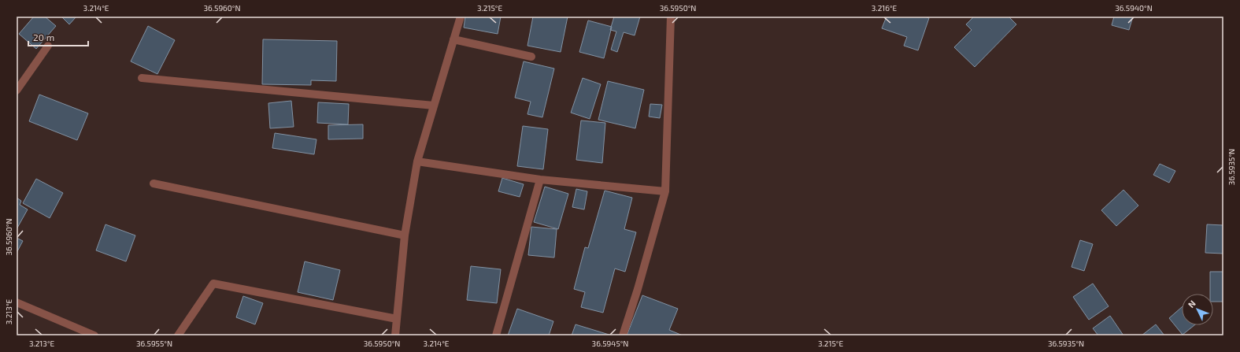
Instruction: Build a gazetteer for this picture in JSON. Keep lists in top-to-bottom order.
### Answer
{
  "scale_bar": "20 m",
  "north": "top left",
  "coordinates": [
    "3.214°E",
    "36.5960°N",
    "3.215°E",
    "36.5950°N",
    "3.216°E",
    "36.5940°N",
    "36.5935°N",
    "3.213°E",
    "36.5955°N",
    "36.5945°N"
  ]
}
